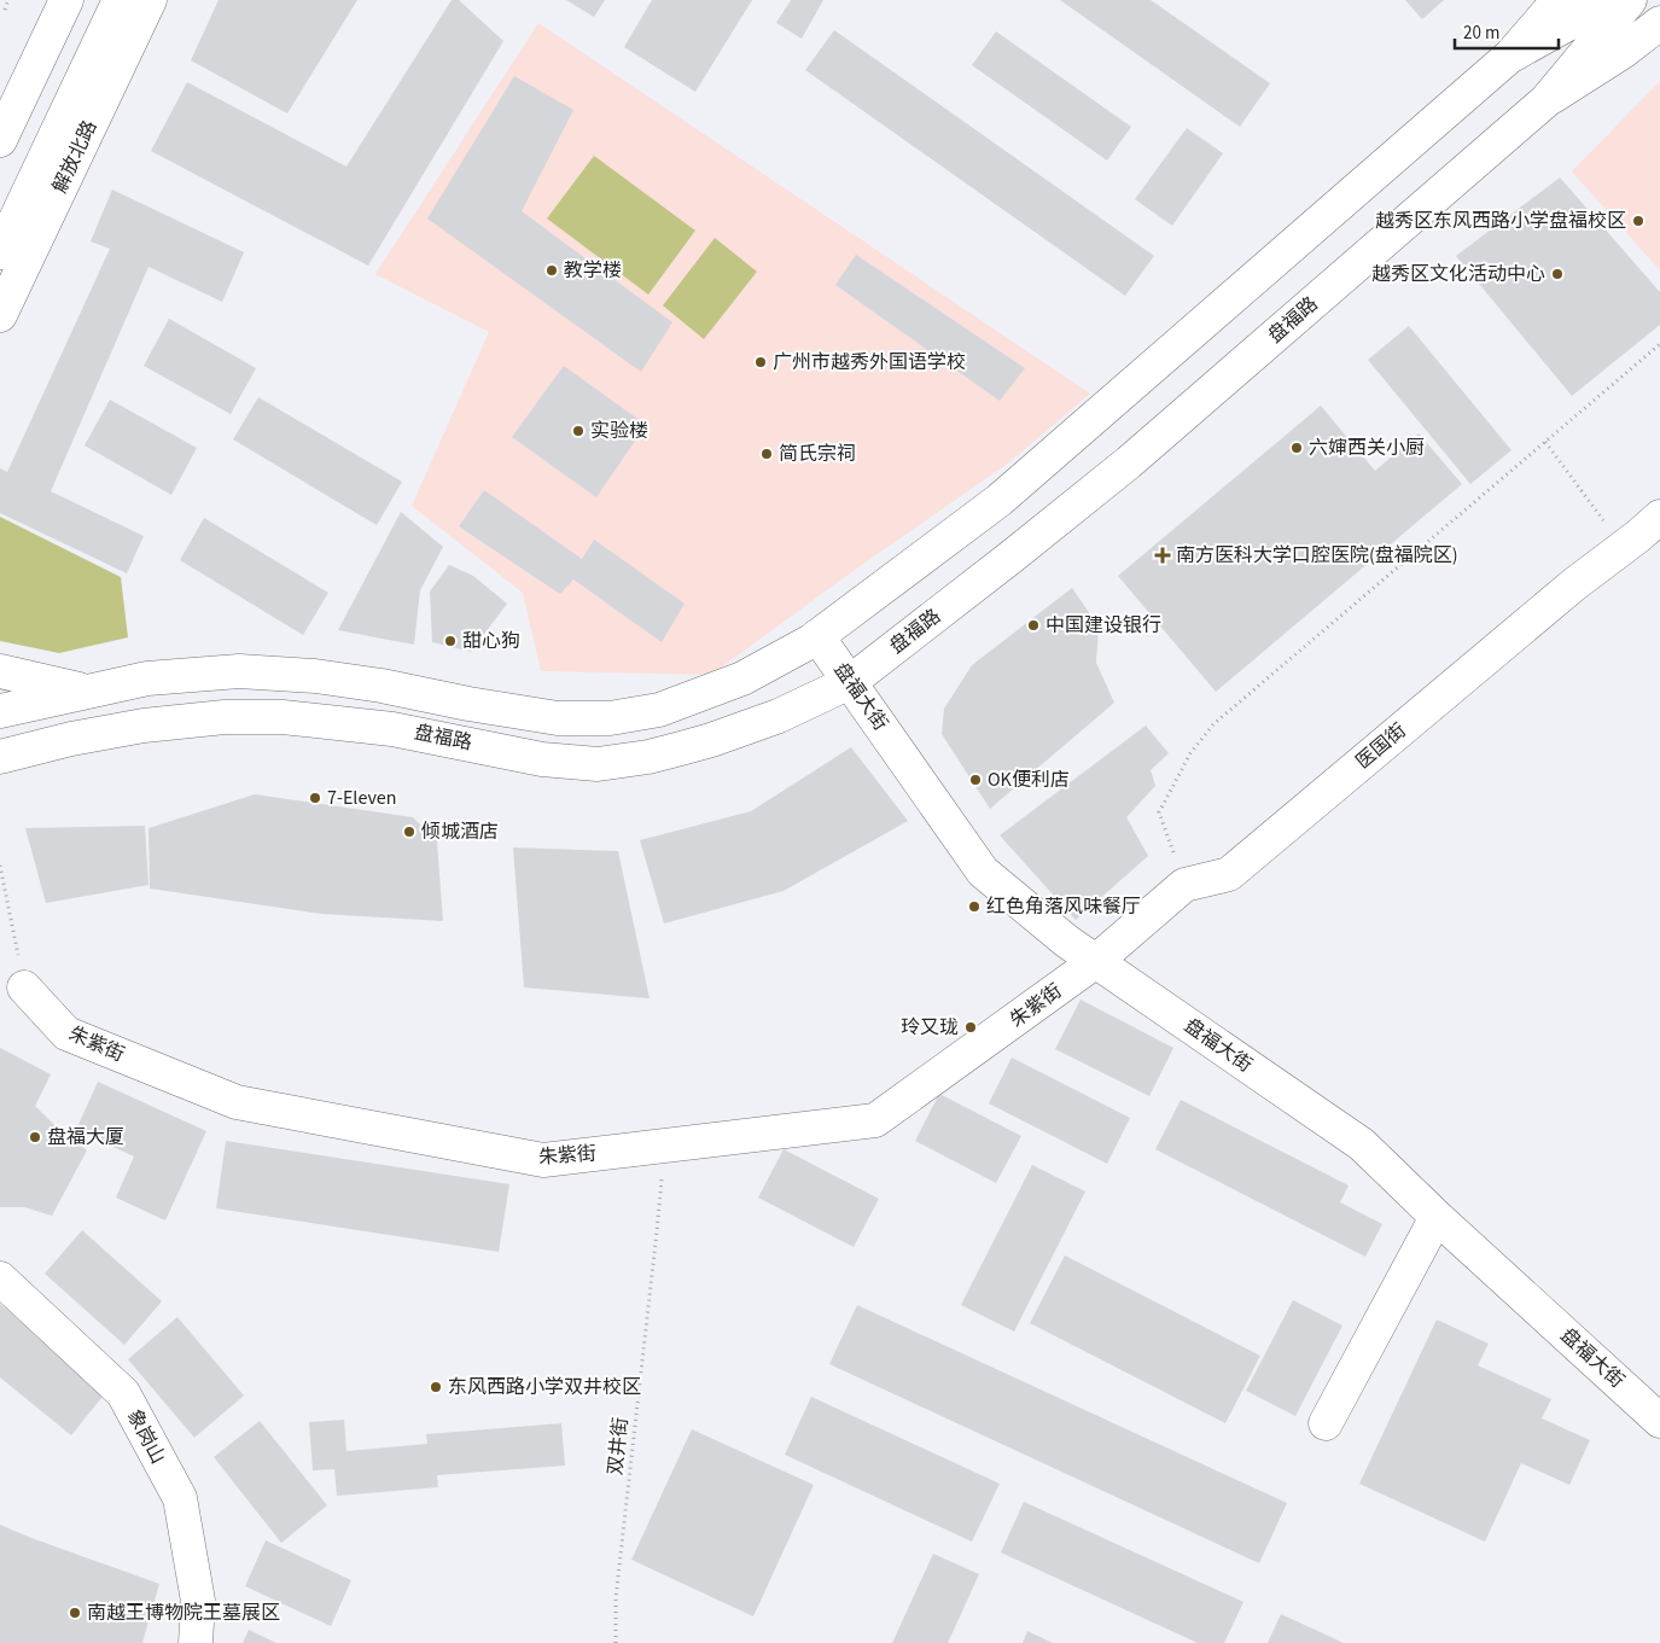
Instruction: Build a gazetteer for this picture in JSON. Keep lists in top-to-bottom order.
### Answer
{
  "streets": {
    "main road": [
      "解放北路",
      "盘福路",
      "盘福大街",
      "医国街",
      "朱紫街",
      "象岗山"
    ],
    "path": ["双井街"]
  },
  "crossings": [
    ["盘福路", "盘福大街"],
    ["盘福大街", "医国街"],
    ["盘福大街", "朱紫街"],
    ["医国街", "朱紫街"],
    ["朱紫街", "双井街"]
  ],
  "places": {
    "other": [
      "越秀区东风西路小学盘福校区",
      "教学楼",
      "越秀区文化活动中心",
      "广州市越秀外国语学校",
      "实验楼",
      "六婶西关小厨",
      "简氏宗祠",
      "中国建设银行",
      "甜心狗",
      "OK便利店",
      "7-Eleven",
      "倾城酒店",
      "红色角落风味餐厅",
      "玲又珑",
      "盘福大厦",
      "东风西路小学双井校区",
      "南越王博物院王墓展区"
    ],
    "health": ["南方医科大学口腔医院(盘福院区)"]
  },
  "scale_bar": "20 m"
}
